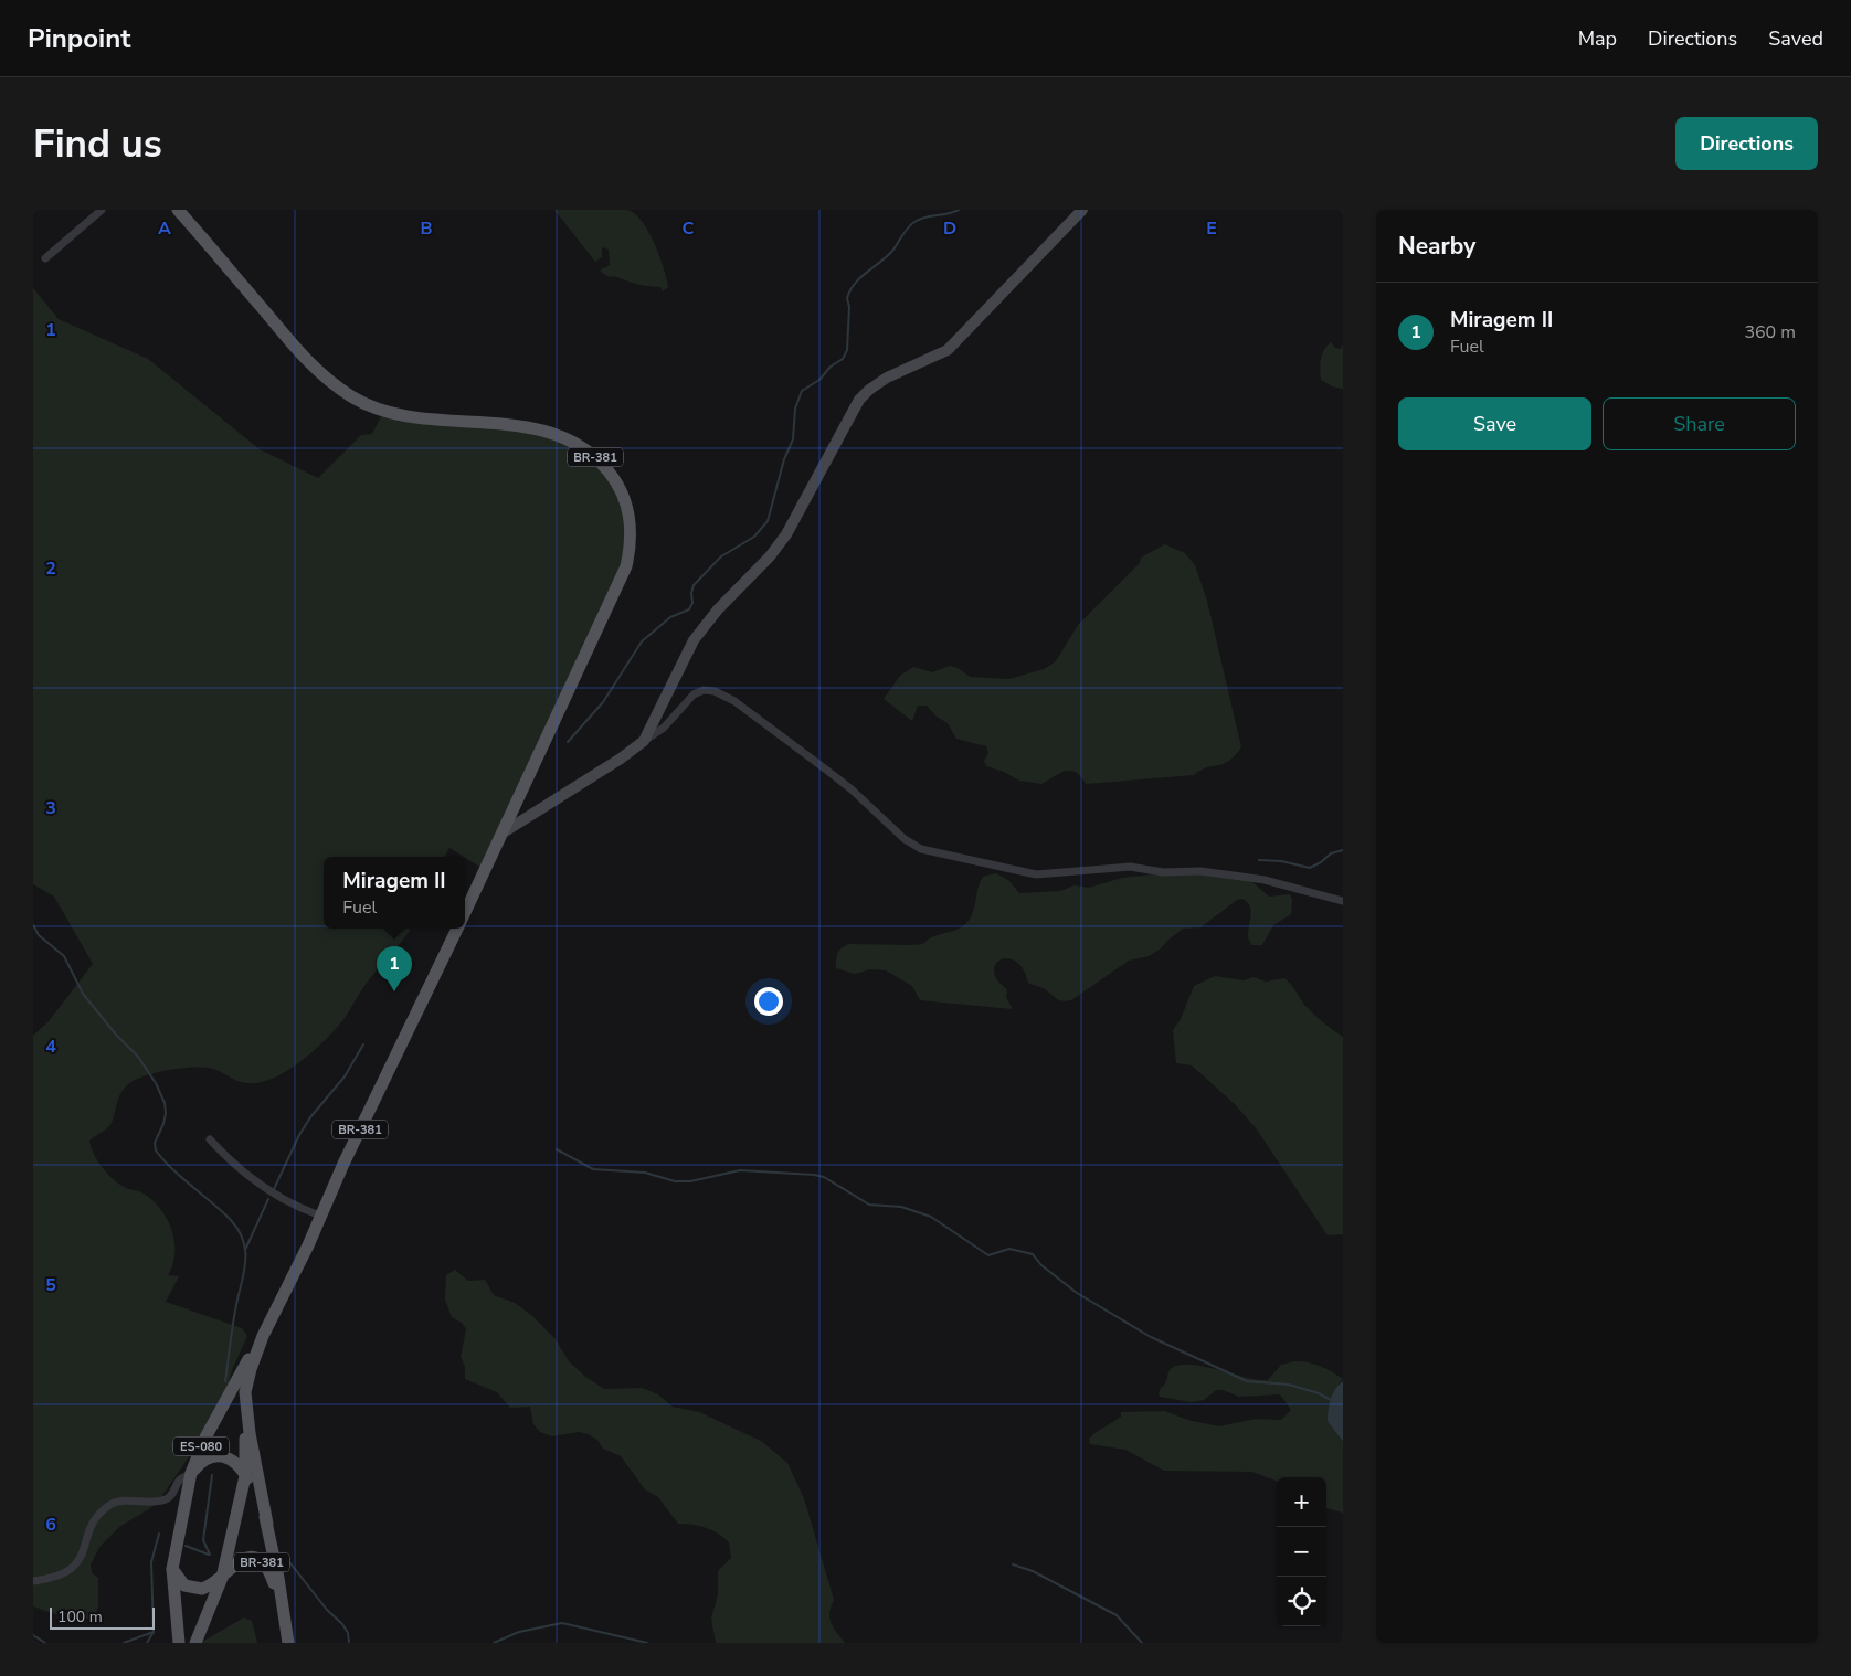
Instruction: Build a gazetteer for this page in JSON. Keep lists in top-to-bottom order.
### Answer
{
  "streets": {
    "main road": ["BR-381", "ES-080"]
  },
  "crossings": [
    ["BR-381", "ES-080"]
  ],
  "scale_bar": "100 m",
  "page": {
    "header": "Pinpoint",
    "nav": ["Map", "Directions", "Saved"],
    "buttons": [
      "Directions",
      ["Save", "Share"]
    ],
    "title": "Find us",
    "heading": "Nearby",
    "list": [
      {
        "mark": "1",
        "name": "Miragem II",
        "note": "Fuel",
        "value": "360 m"
      }
    ],
    "popup": ["Miragem II", "Fuel"],
    "pins": "1",
    "map_buttons": ["+", "−"],
    "scale": "100 m"
  },
  "grid": {
    "columns": [
      "A",
      "B",
      "C",
      "D",
      "E"
    ],
    "rows": [
      "1",
      "2",
      "3",
      "4",
      "5",
      "6"
    ]
  }
}
